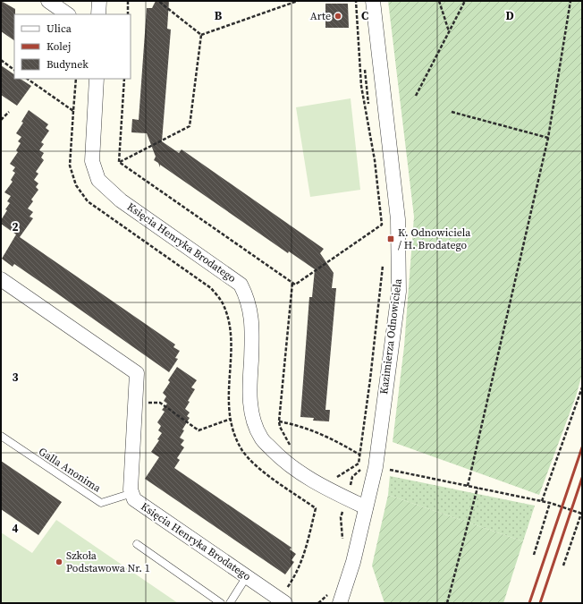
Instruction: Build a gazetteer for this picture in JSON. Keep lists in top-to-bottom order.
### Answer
{
  "streets": {
    "street": ["Księcia Henryka Brodatego", "Kazimierza Odnowiciela"],
    "lane": ["Galla Anonima"]
  },
  "crossings": [
    ["Księcia Henryka Brodatego", "Kazimierza Odnowiciela"],
    ["Księcia Henryka Brodatego", "Galla Anonima"]
  ],
  "places": {
    "other": ["Arte", "Szkoła Podstawowa Nr. 1"],
    "transit": ["K. Odnowiciela / H. Brodatego"]
  },
  "legend": ["Ulica", "Kolej", "Budynek"],
  "grid": {
    "columns": ["B", "C", "D"],
    "rows": ["2", "3", "4"]
  }
}
